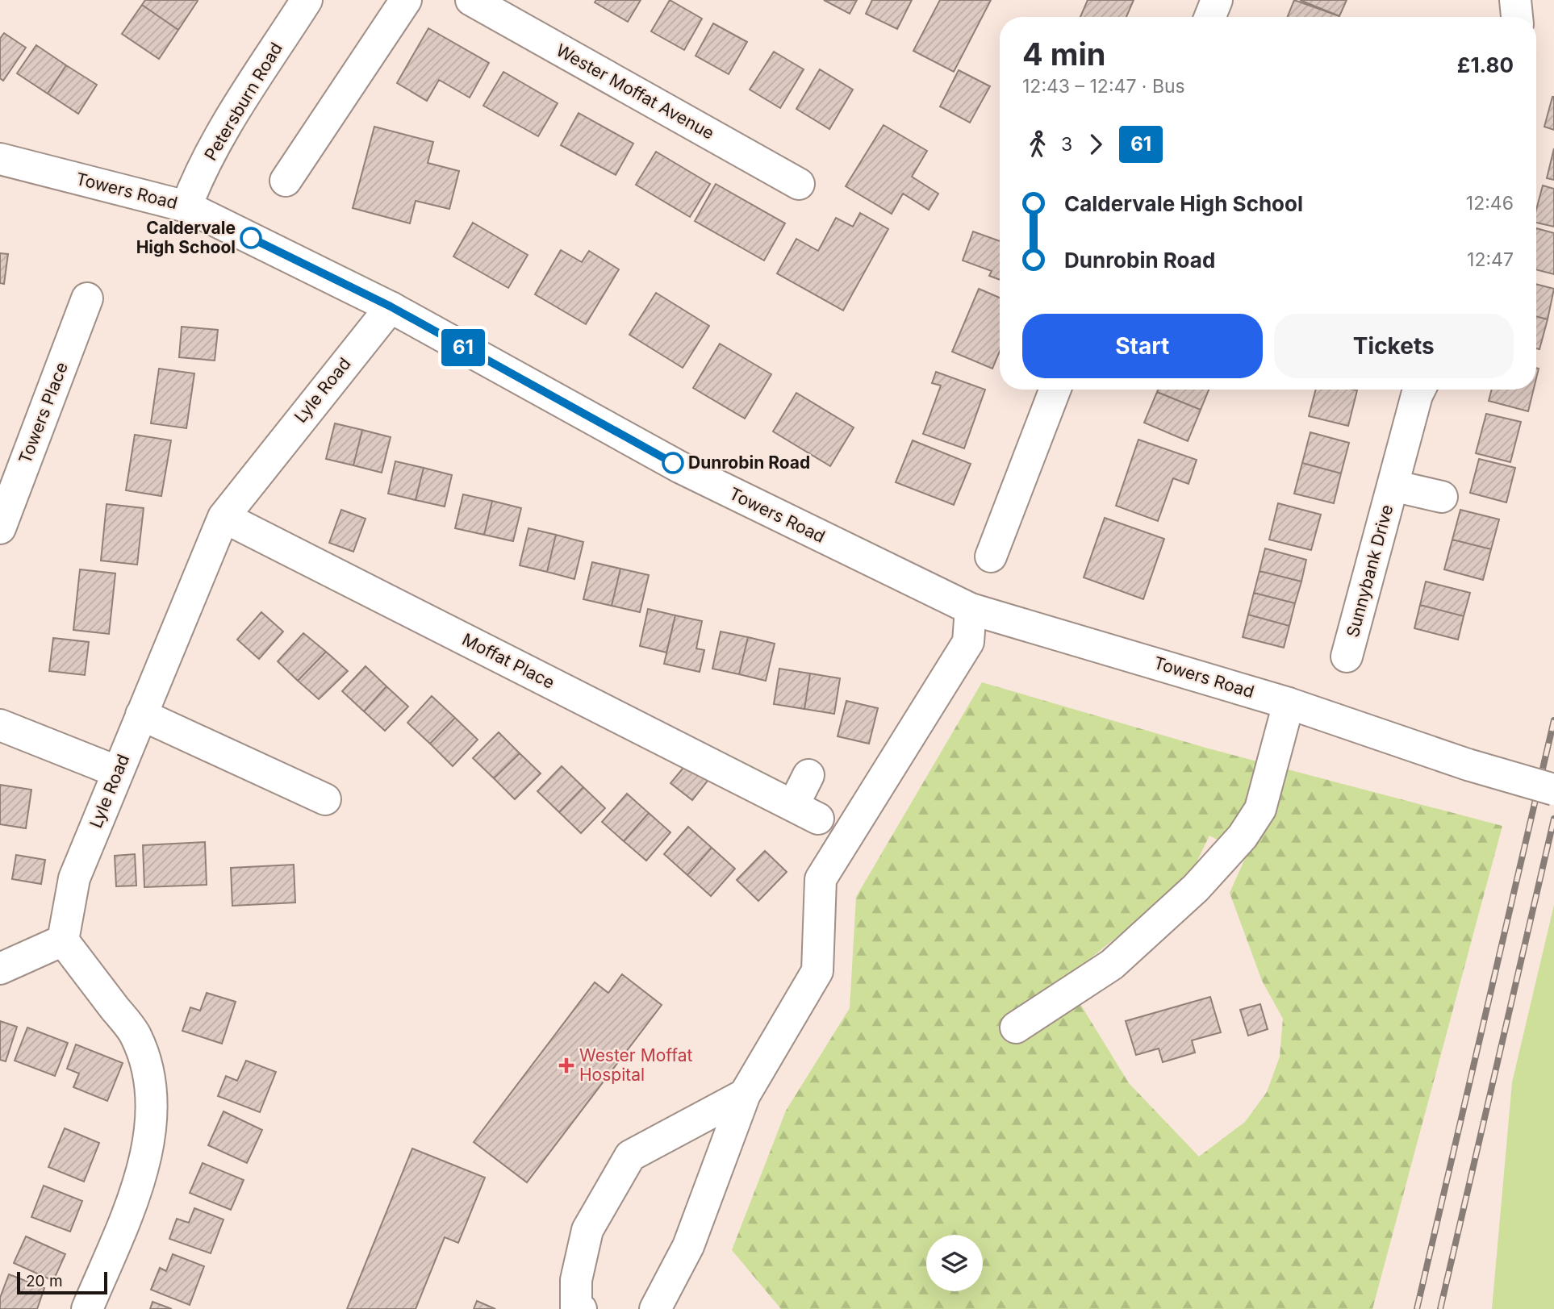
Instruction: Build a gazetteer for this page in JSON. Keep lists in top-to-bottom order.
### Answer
{
  "streets": {
    "street": [
      "Wester Moffat Avenue",
      "Petersburn Road",
      "Towers Road",
      "Lyle Road",
      "Towers Place",
      "Sunnybank Drive",
      "Moffat Place"
    ]
  },
  "crossings": [
    ["Petersburn Road", "Towers Road"],
    ["Towers Road", "Lyle Road"],
    ["Lyle Road", "Moffat Place"]
  ],
  "places": {
    "other": ["Caldervale High School", "Dunrobin Road"],
    "health": ["Wester Moffat Hospital"]
  },
  "lines": ["bus line 61"],
  "scale_bar": "20 m",
  "page": {
    "on_map": "61",
    "heading": ["4 min", "12:43 – 12:47 · Bus", "£1.80"],
    "legs": ["3", "61"],
    "list": [
      {
        "name": "Caldervale High School",
        "value": "12:46"
      },
      {
        "name": "Dunrobin Road",
        "value": "12:47"
      }
    ],
    "buttons": ["Start", "Tickets"],
    "scale": "20 m"
  }
}
